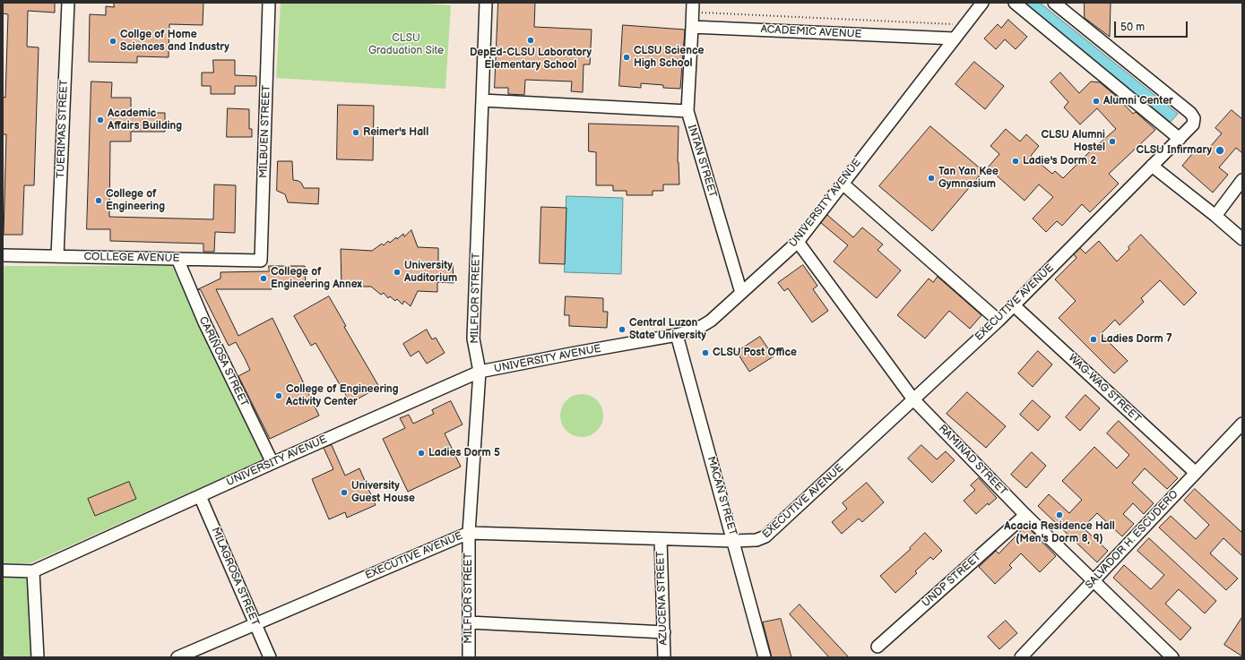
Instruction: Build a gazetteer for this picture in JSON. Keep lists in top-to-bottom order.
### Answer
{
  "streets": {
    "street": [
      "ACADEMIC AVENUE",
      "TUERIMAS STREET",
      "MILBUEN STREET",
      "INTAN STREET",
      "UNIVERSITY AVENUE",
      "COLLEGE AVENUE",
      "MILFLOR STREET",
      "EXECUTIVE AVENUE",
      "CARIÑOSA STREET",
      "WAG-WAG STREET",
      "RAMINAD STREET",
      "MACAN STREET",
      "SALVADOR H. ESCUDERO",
      "MILAGROSA STREET",
      "UNDP STREET",
      "AZUCENA STREET"
    ]
  },
  "crossings": [
    ["ACADEMIC AVENUE", "INTAN STREET"],
    ["ACADEMIC AVENUE", "UNIVERSITY AVENUE"],
    ["TUERIMAS STREET", "COLLEGE AVENUE"],
    ["MILBUEN STREET", "COLLEGE AVENUE"],
    ["INTAN STREET", "UNIVERSITY AVENUE"],
    ["UNIVERSITY AVENUE", "MILFLOR STREET"],
    ["UNIVERSITY AVENUE", "CARIÑOSA STREET"],
    ["UNIVERSITY AVENUE", "RAMINAD STREET"],
    ["UNIVERSITY AVENUE", "MACAN STREET"],
    ["UNIVERSITY AVENUE", "MILAGROSA STREET"],
    ["COLLEGE AVENUE", "CARIÑOSA STREET"],
    ["MILFLOR STREET", "EXECUTIVE AVENUE"],
    ["EXECUTIVE AVENUE", "WAG-WAG STREET"],
    ["EXECUTIVE AVENUE", "RAMINAD STREET"],
    ["EXECUTIVE AVENUE", "MACAN STREET"],
    ["EXECUTIVE AVENUE", "MILAGROSA STREET"],
    ["EXECUTIVE AVENUE", "AZUCENA STREET"],
    ["WAG-WAG STREET", "SALVADOR H. ESCUDERO"],
    ["RAMINAD STREET", "SALVADOR H. ESCUDERO"],
    ["RAMINAD STREET", "UNDP STREET"]
  ],
  "parks": ["CLSU Graduation Site"],
  "places": [
    "DepEd-CLSU Laboratory Elementary School",
    "Collge of Home Sciences and Industry",
    "CLSU Science High School",
    "Alumni Center",
    "Academic Affairs Building",
    "Reimer's Hall",
    "CLSU Alumni Hostel",
    "CLSU Infirmary",
    "Ladie's Dorm 2",
    "Tan Yan Kee Gymnasium",
    "College of Engineering",
    "University Auditorium",
    "College of Engineering Annex",
    "Central Luzon State University",
    "Ladies Dorm 7",
    "CLSU Post Office",
    "College of Engineering Activity Center",
    "Ladies Dorm 5",
    "University Guest House",
    "Acacia Residence Hall (Men's Dorm 8, 9)"
  ],
  "scale_bar": "50 m"
}
